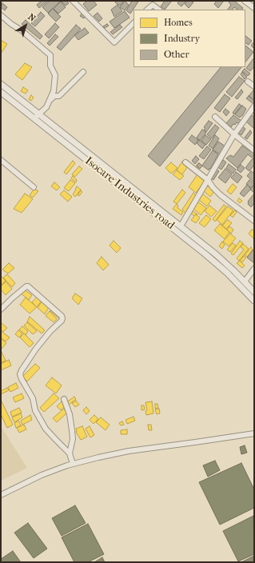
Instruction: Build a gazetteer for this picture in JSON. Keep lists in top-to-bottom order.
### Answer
{
  "streets": {
    "street": ["Isocare Industries road"]
  },
  "legend": ["Homes", "Industry", "Other"],
  "north": "top right"
}
